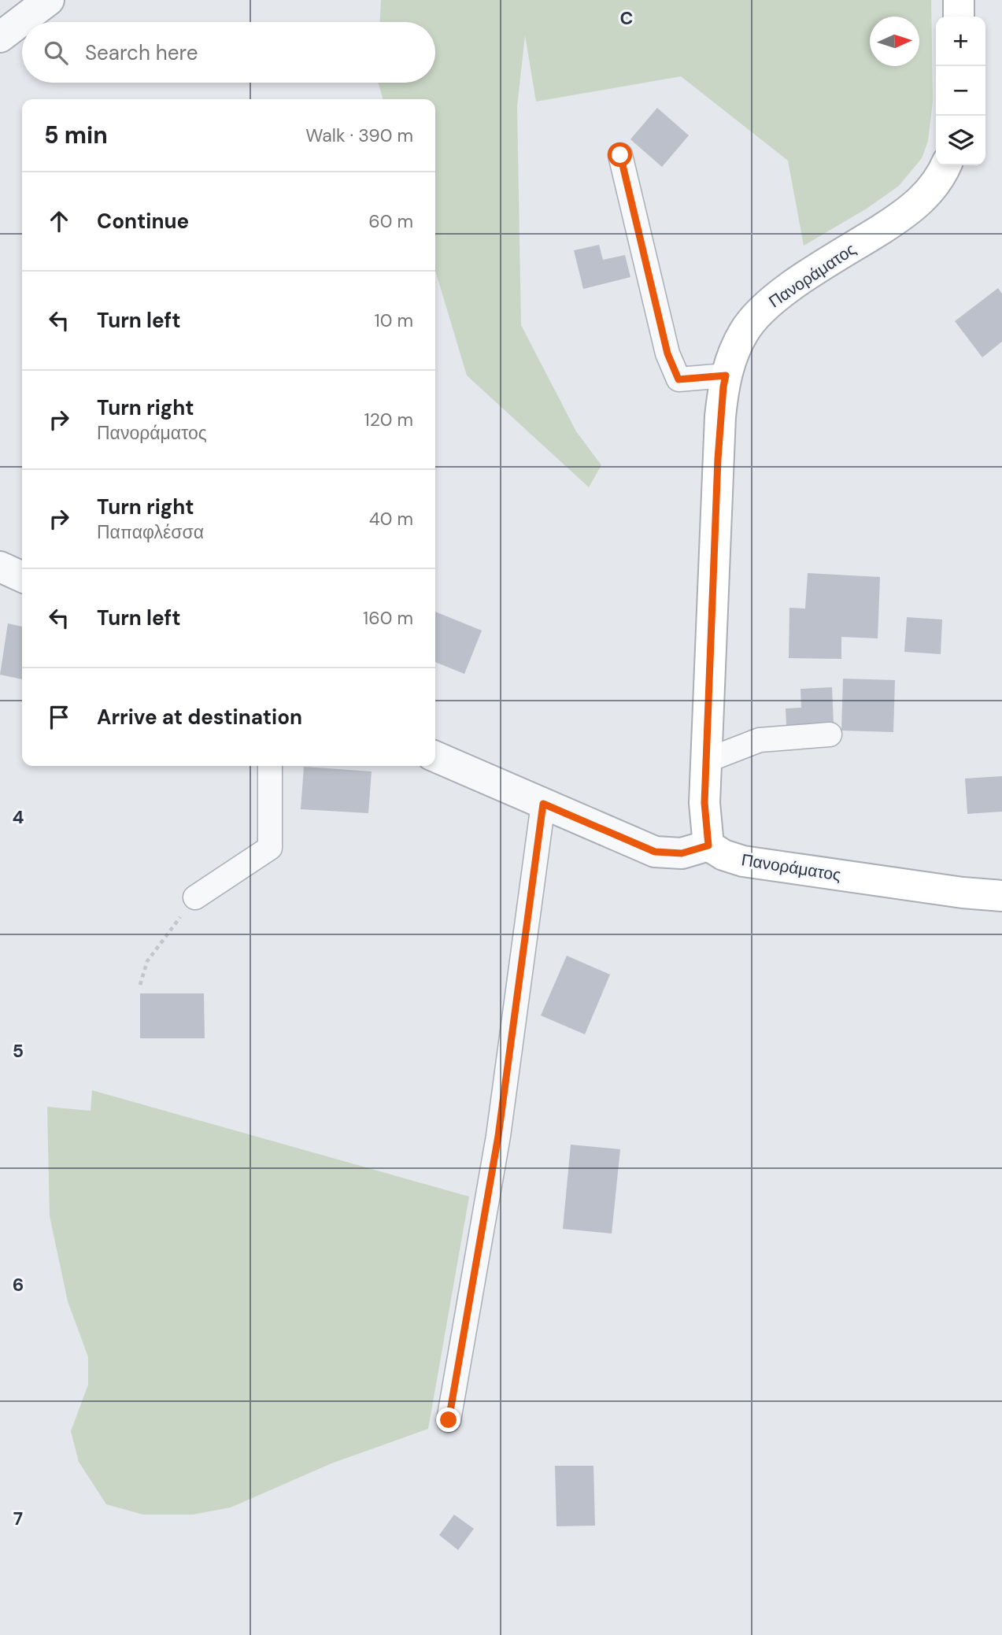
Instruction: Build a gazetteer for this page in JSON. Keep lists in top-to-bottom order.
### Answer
{
  "streets": {
    "main road": ["Πανοράματος"]
  },
  "north": "right",
  "page": {
    "map_buttons": ["+", "−"],
    "search": "Search here",
    "heading": ["5 min", "Walk · 390 m"],
    "list": [
      ["Continue", "60 m"],
      ["Turn left", "10 m"],
      ["Turn right", "Πανοράματος", "120 m"],
      ["Turn right", "Παπαφλέσσα", "40 m"],
      ["Turn left", "160 m"],
      "Arrive at destination"
    ]
  },
  "grid": {
    "columns": ["C"],
    "rows": [
      "4",
      "5",
      "6",
      "7"
    ]
  }
}
